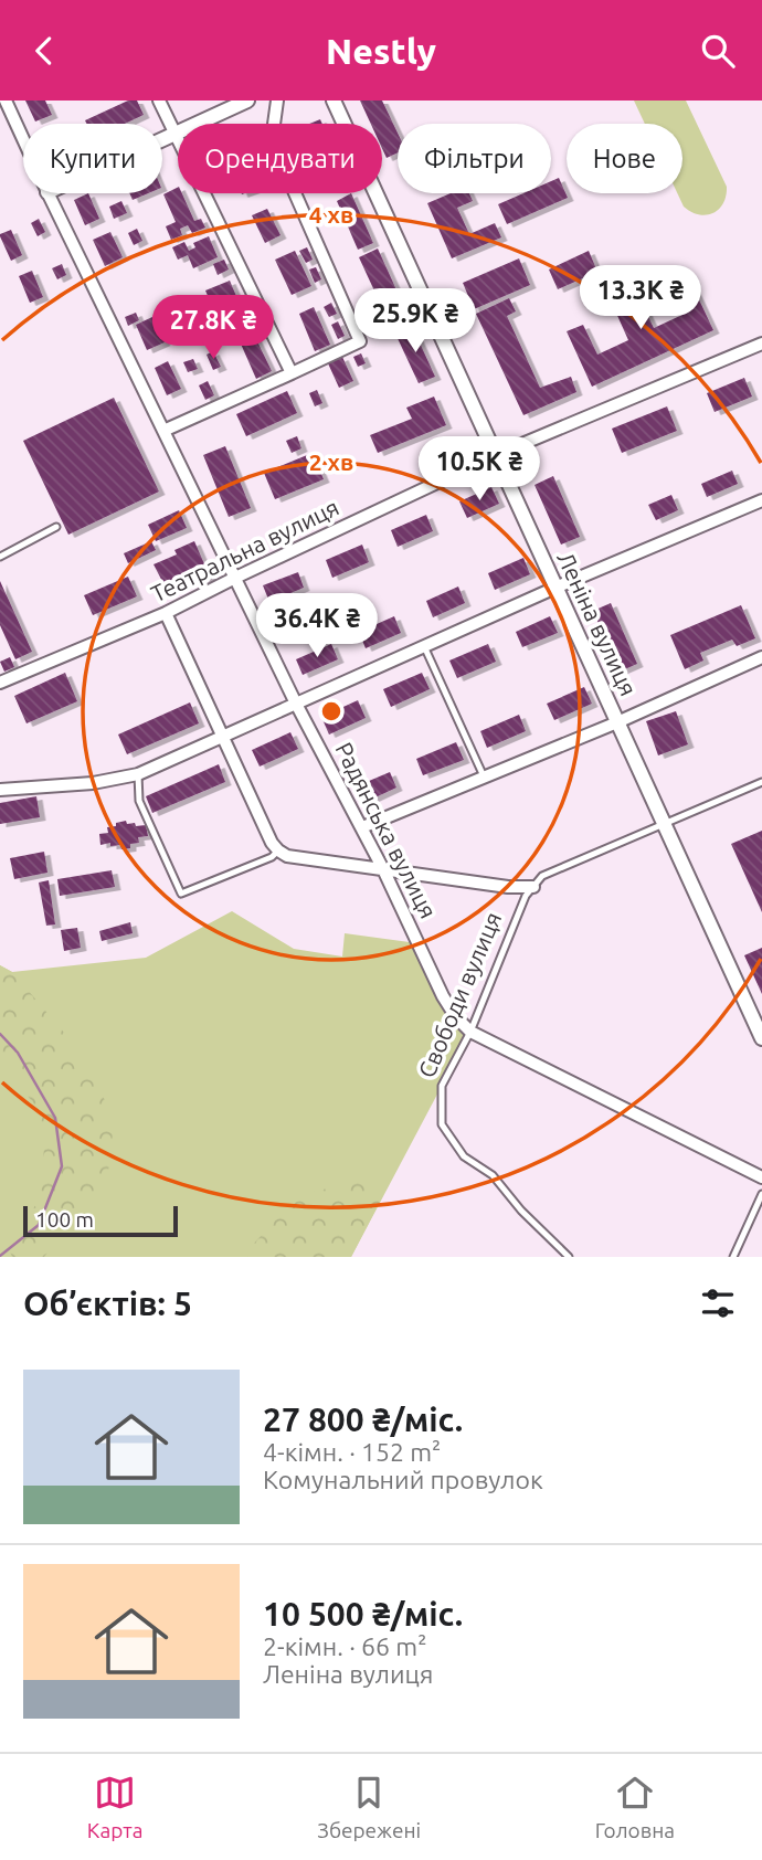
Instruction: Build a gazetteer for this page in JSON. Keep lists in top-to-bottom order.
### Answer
{
  "streets": {
    "street": [
      "Театральна вулиця",
      "Леніна вулиця",
      "Радянська вулиця",
      "Свободи вулиця"
    ]
  },
  "crossings": [
    ["Театральна вулиця", "Леніна вулиця"],
    ["Театральна вулиця", "Радянська вулиця"],
    ["Леніна вулиця", "Свободи вулиця"],
    ["Радянська вулиця", "Свободи вулиця"]
  ],
  "scale_bar": "100 m",
  "page": {
    "header": "Nestly",
    "chip": [
      "Купити",
      "Орендувати",
      "Фільтри",
      "Нове"
    ],
    "price": [
      "13.3K ₴",
      "25.9K ₴",
      "27.8K ₴",
      "10.5K ₴",
      "36.4K ₴"
    ],
    "scale": "100 m",
    "heading": "Об’єктів: 5",
    "list": [
      {
        "name": "27 800 ₴/міс.",
        "note": "4-кімн. · 152 m² · Комунальний провулок"
      },
      {
        "name": "10 500 ₴/міс.",
        "note": "2-кімн. · 66 m² · Леніна вулиця"
      }
    ],
    "tabs": ["Карта", "Збережені", "Головна"]
  },
  "rings": ["4 хв", "2 хв"]
}
